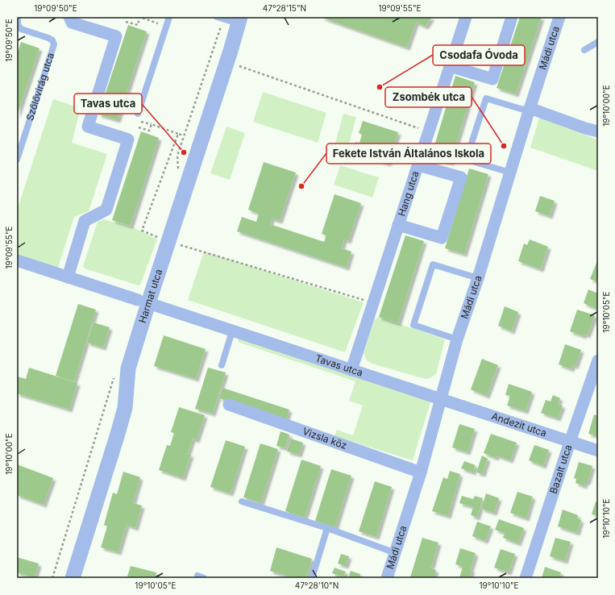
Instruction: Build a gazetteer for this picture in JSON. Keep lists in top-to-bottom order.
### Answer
{
  "streets": {
    "street": [
      "Mádi utca",
      "Hang utca",
      "Harmat utca",
      "Tavas utca",
      "Andezit utca",
      "Vizsla köz",
      "Bazalt utca"
    ],
    "lane": ["Szőlővirág utca"]
  },
  "crossings": [
    ["Mádi utca", "Tavas utca"],
    ["Mádi utca", "Andezit utca"],
    ["Mádi utca", "Vizsla köz"],
    ["Hang utca", "Tavas utca"],
    ["Harmat utca", "Tavas utca"],
    ["Tavas utca", "Andezit utca"],
    ["Andezit utca", "Bazalt utca"]
  ],
  "places": [
    "Csodafa Óvoda",
    "Zsombék utca",
    "Tavas utca",
    "Fekete István Általános Iskola"
  ],
  "coordinates": [
    "19°09'50\"E",
    "47°28'15\"N",
    "19°09'55\"E",
    "19°10'00\"E",
    "19°10'05\"E",
    "19°10'10\"E",
    "47°28'10\"N"
  ]
}
